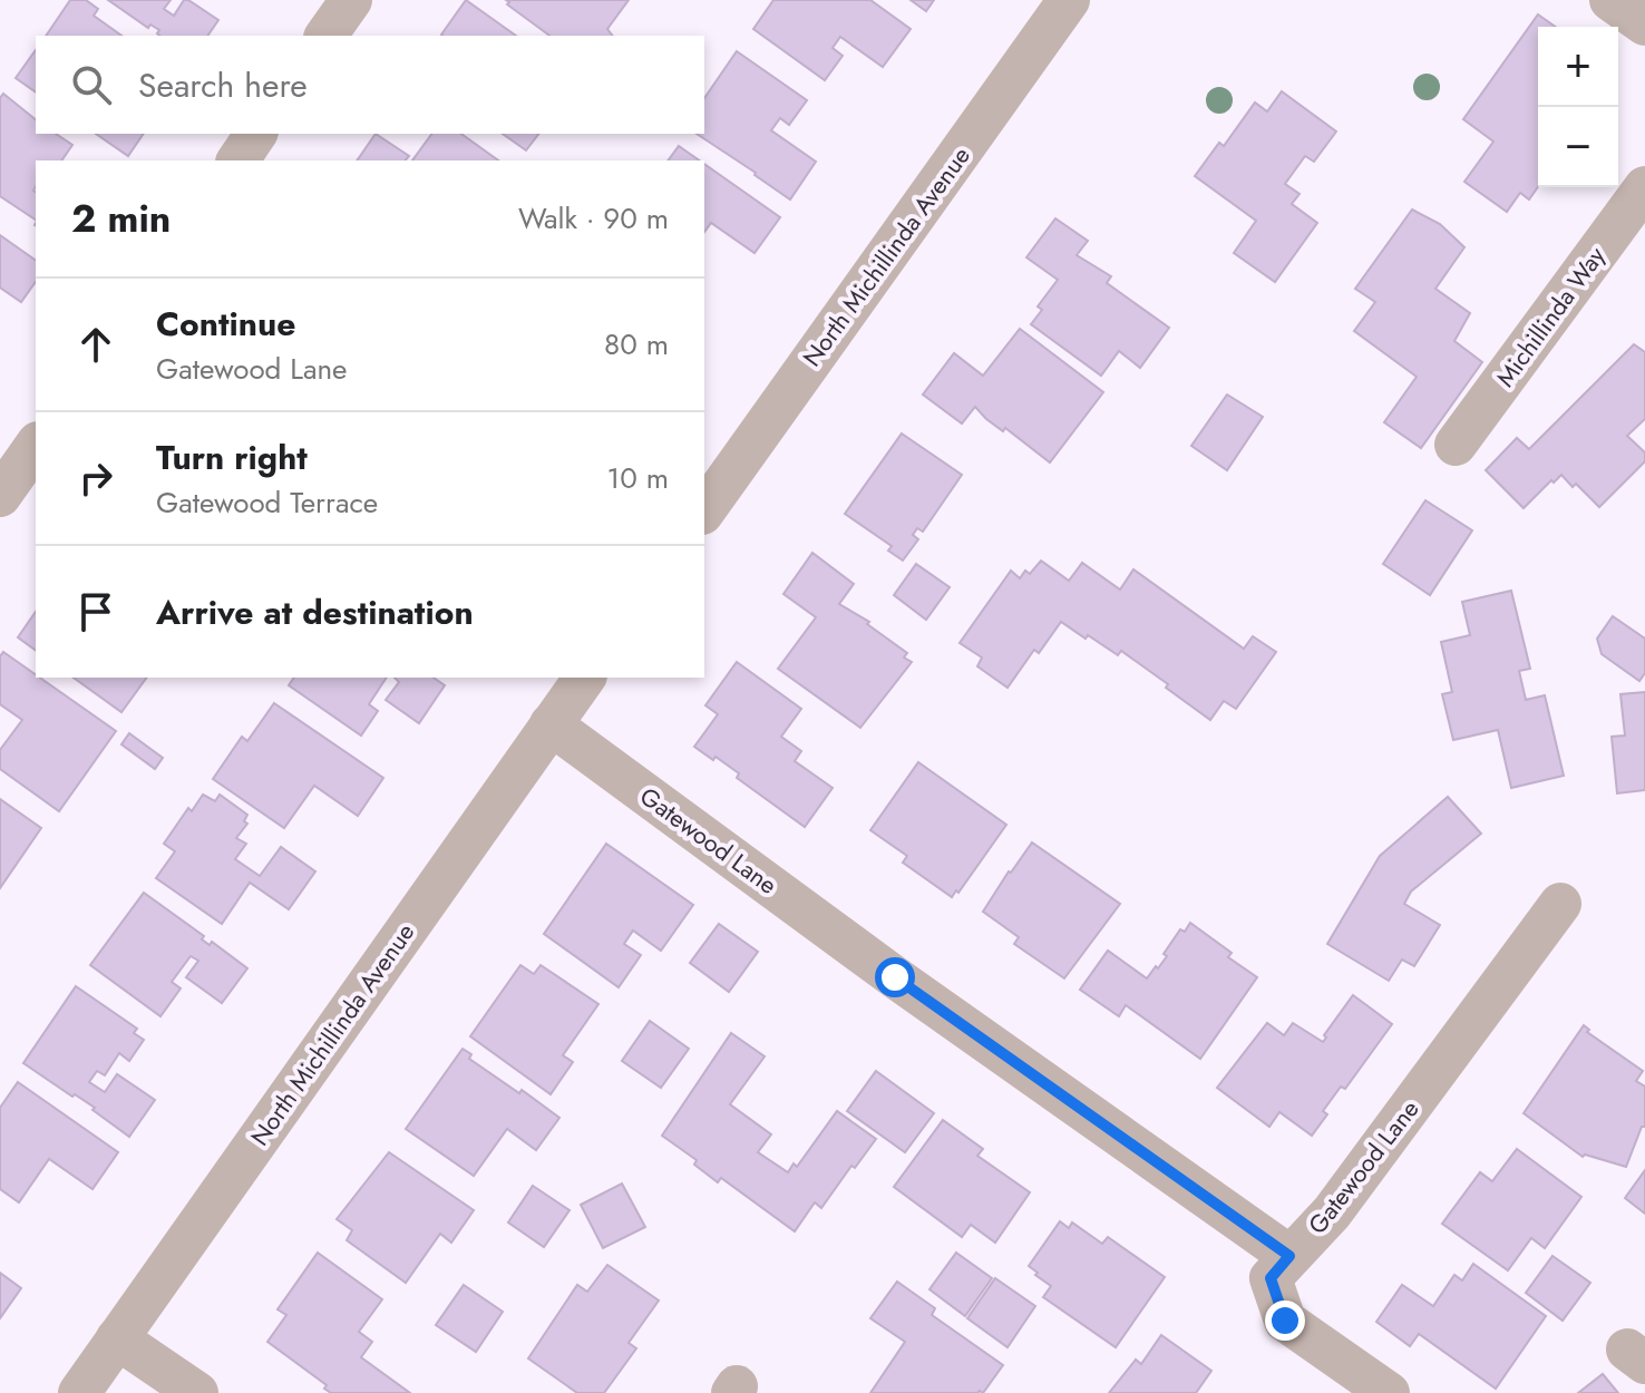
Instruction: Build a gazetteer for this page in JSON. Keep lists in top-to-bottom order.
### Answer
{
  "streets": {
    "street": ["North Michillinda Avenue", "Michillinda Way", "Gatewood Lane"]
  },
  "crossings": [
    ["North Michillinda Avenue", "Gatewood Lane"]
  ],
  "page": {
    "map_buttons": ["+", "−"],
    "search": "Search here",
    "heading": ["2 min", "Walk · 90 m"],
    "list": [
      ["Continue", "Gatewood Lane", "80 m"],
      ["Turn right", "Gatewood Terrace", "10 m"],
      "Arrive at destination"
    ]
  }
}
